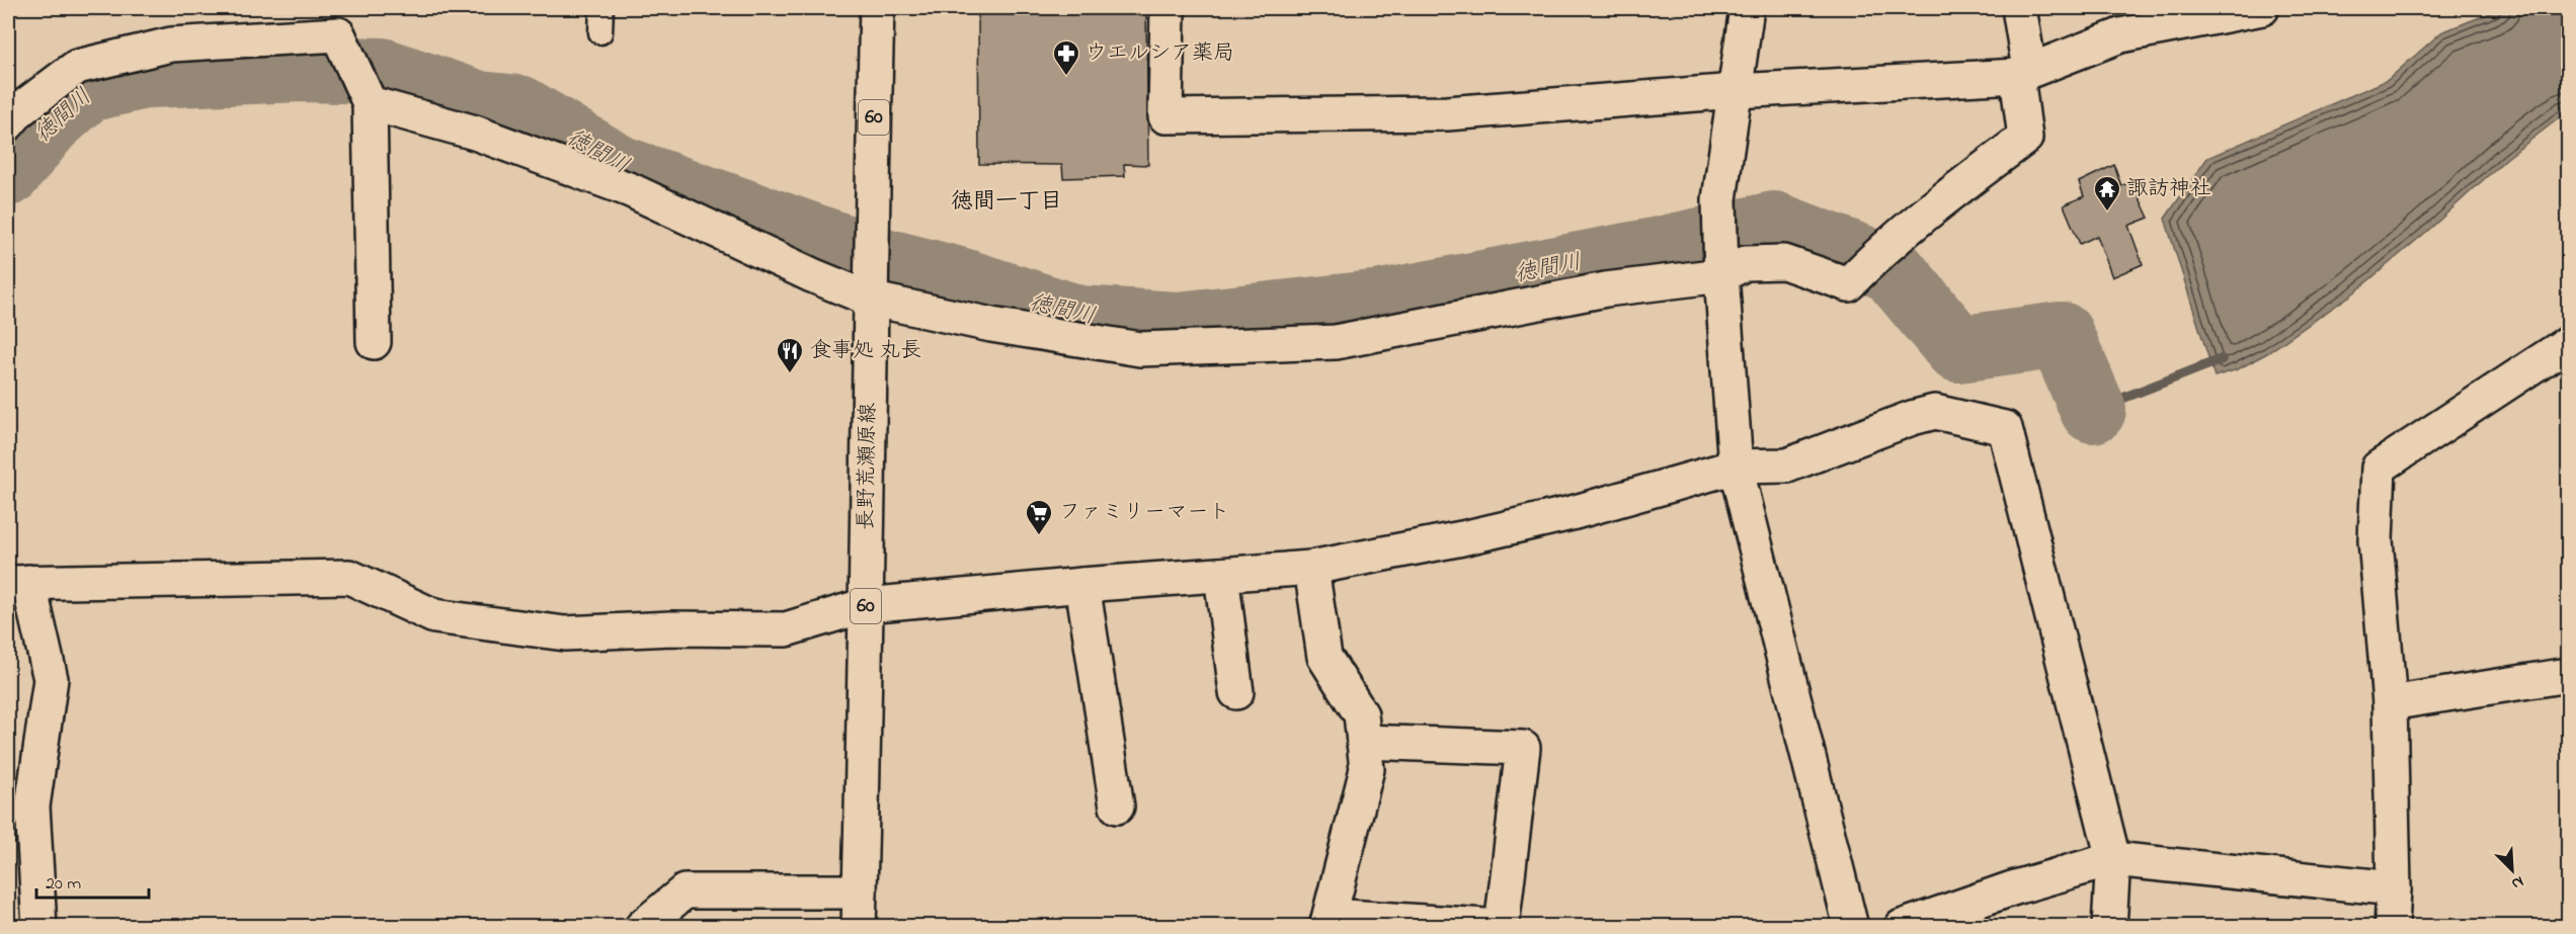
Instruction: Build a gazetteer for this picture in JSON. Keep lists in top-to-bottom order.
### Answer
{
  "streets": {
    "street": ["60", "長野荒瀬原線"]
  },
  "districts": ["徳間一丁目"],
  "water": ["徳間川"],
  "places": {
    "pharmacy": ["ウエルシア薬局"],
    "temple": ["諏訪神社"],
    "restaurant": ["食事処 丸長"],
    "supermarket": ["ファミリーマート"]
  },
  "scale_bar": "20 m",
  "north": "bottom right"
}
